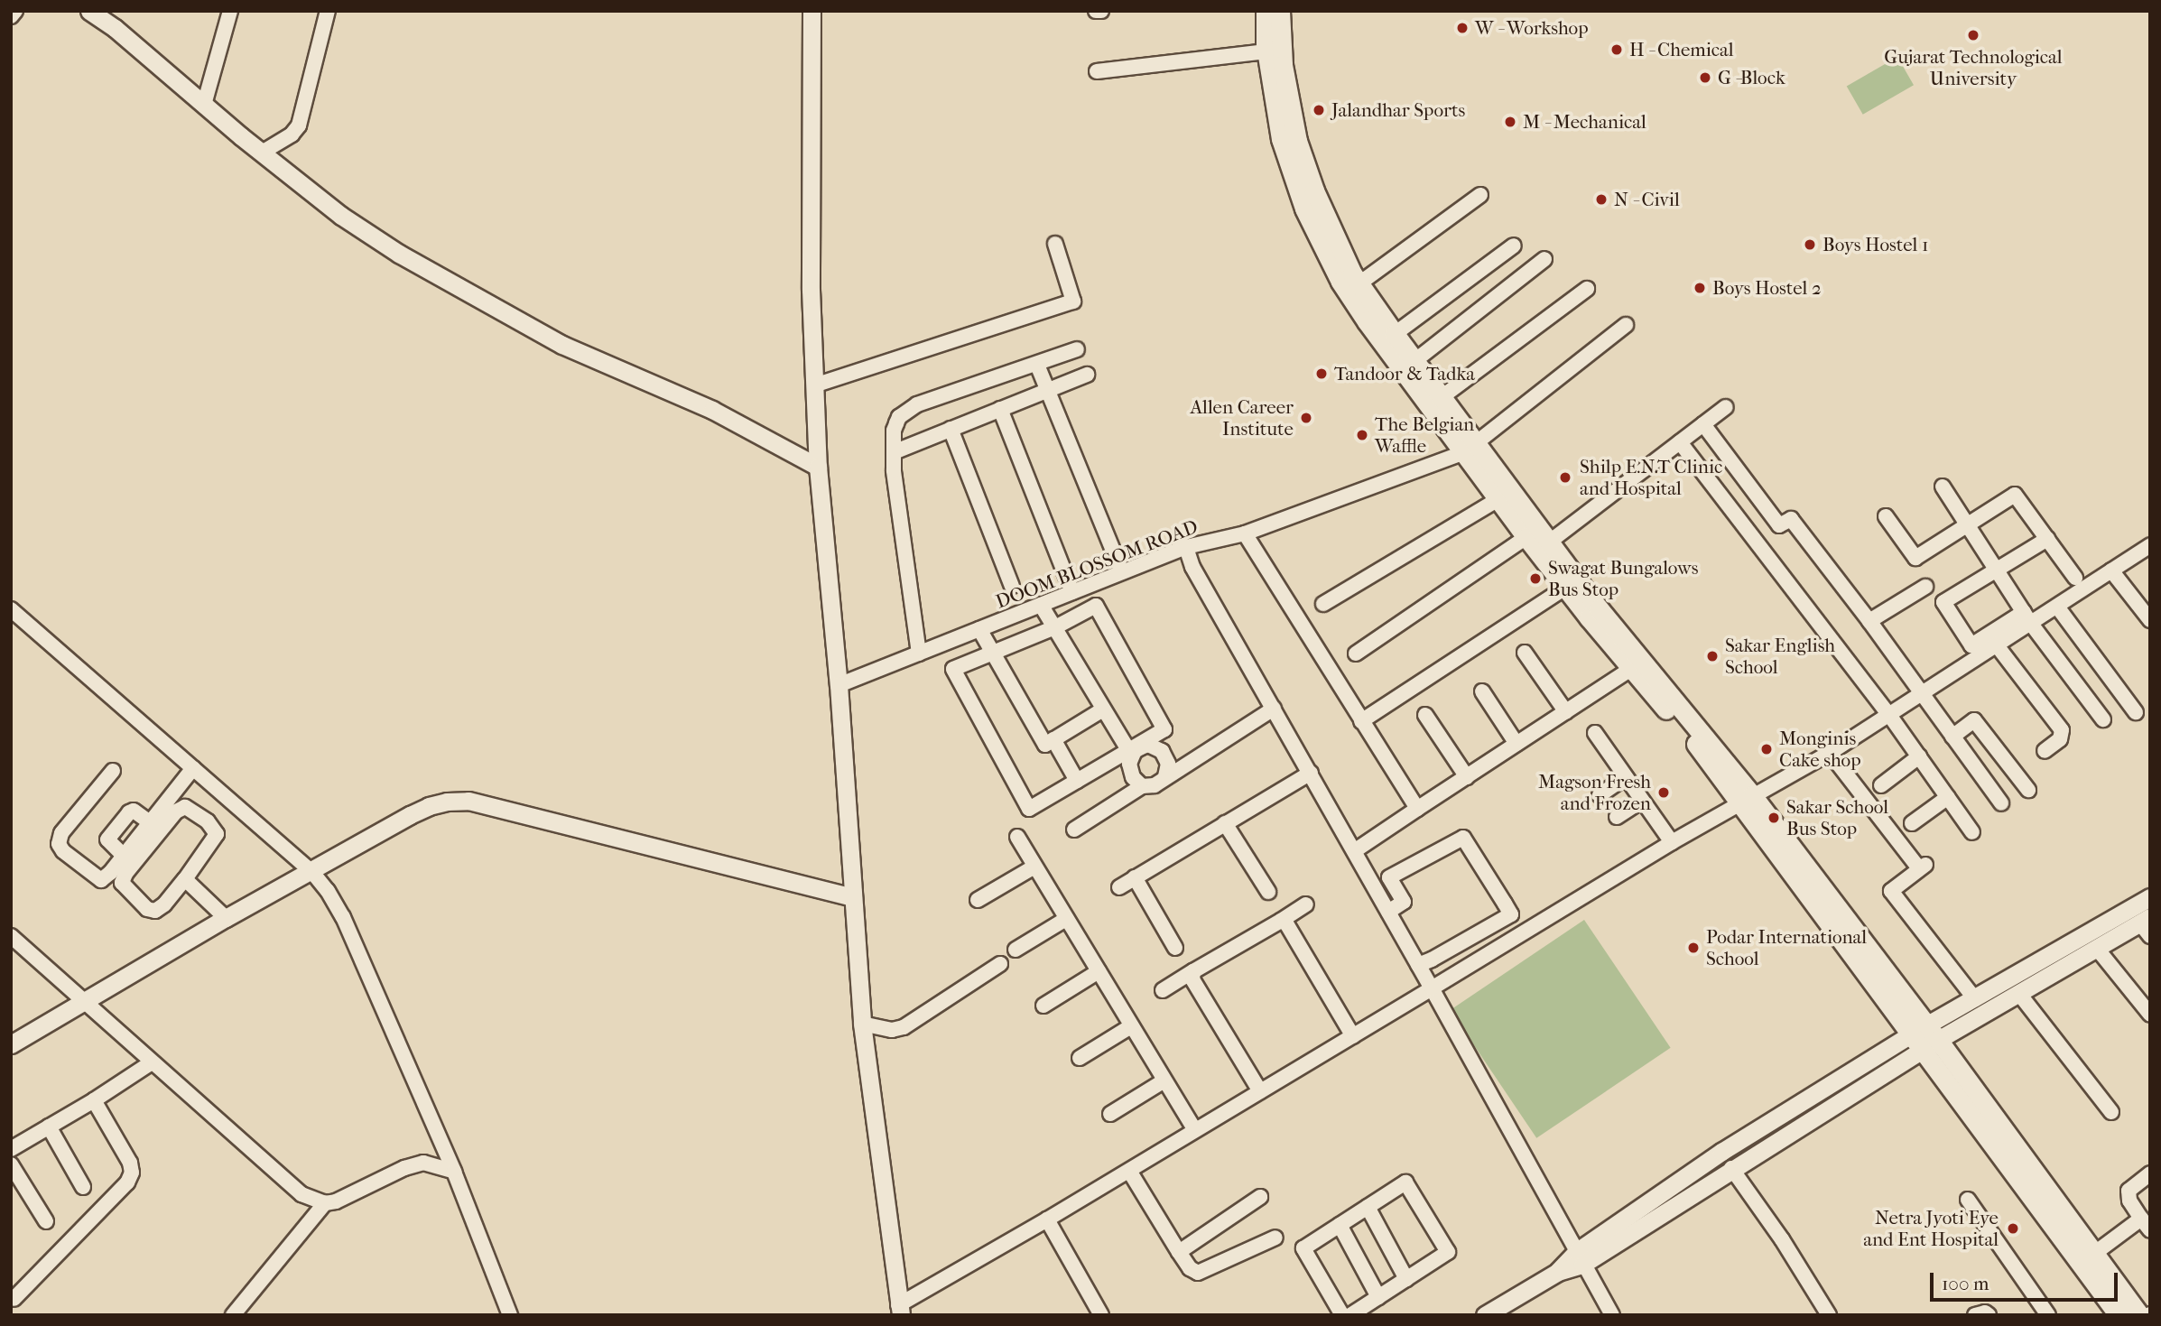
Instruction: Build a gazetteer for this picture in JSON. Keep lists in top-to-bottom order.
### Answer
{
  "streets": {
    "street": ["DOOM BLOSSOM ROAD"]
  },
  "places": [
    "W - Workshop",
    "Gujarat Technological University",
    "H - Chemical",
    "G -Block",
    "Jalandhar Sports",
    "M - Mechanical",
    "N - Civil",
    "Boys Hostel 1",
    "Boys Hostel 2",
    "Tandoor & Tadka",
    "Allen Career Institute",
    "The Belgian Waffle",
    "Shilp E.N.T Clinic and Hospital",
    "Swagat Bungalows Bus Stop",
    "Sakar English School",
    "Monginis Cake shop",
    "Magson Fresh and Frozen",
    "Sakar School Bus Stop",
    "Podar International School",
    "Netra Jyoti Eye and Ent Hospital"
  ],
  "scale_bar": "100 m"
}
